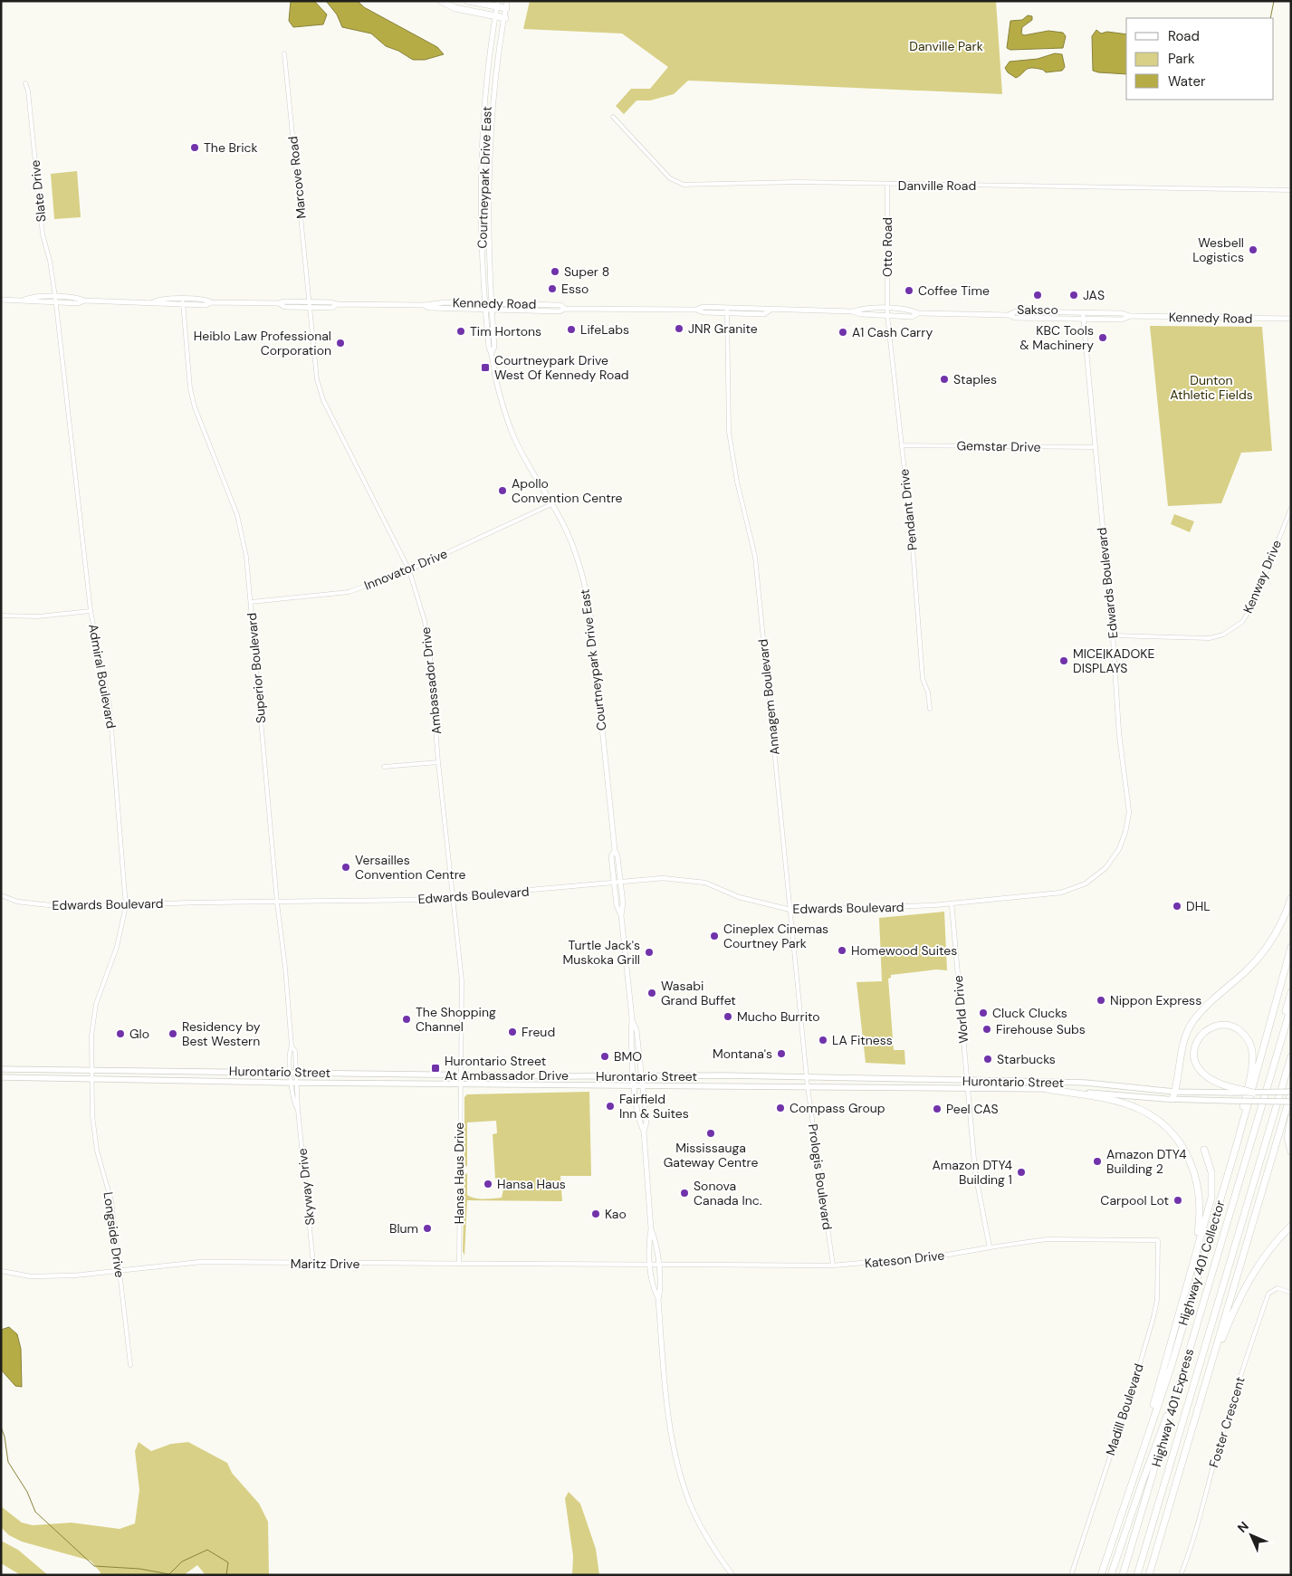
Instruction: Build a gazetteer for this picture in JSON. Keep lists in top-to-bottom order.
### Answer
{
  "streets": {
    "highway": ["Highway 401 Collector", "Highway 401 Express"],
    "main road": ["Courtneypark Drive East", "Kennedy Road", "Hurontario Street"],
    "street": [
      "Marcove Road",
      "Danville Road",
      "Slate Drive",
      "Otto Road",
      "Gemstar Drive",
      "Pendant Drive",
      "Innovator Drive",
      "Kenway Drive",
      "Edwards Boulevard",
      "Superior Boulevard",
      "Admiral Boulevard",
      "Ambassador Drive",
      "Annagem Boulevard",
      "World Drive",
      "Hansa Haus Drive",
      "Prologis Boulevard",
      "Skyway Drive",
      "Longside Drive",
      "Kateson Drive",
      "Maritz Drive",
      "Madill Boulevard",
      "Foster Crescent"
    ]
  },
  "crossings": [
    ["Marcove Road", "Kennedy Road"],
    ["Marcove Road", "Ambassador Drive"],
    ["Courtneypark Drive East", "Kennedy Road"],
    ["Courtneypark Drive East", "Innovator Drive"],
    ["Courtneypark Drive East", "Edwards Boulevard"],
    ["Courtneypark Drive East", "Hurontario Street"],
    ["Danville Road", "Otto Road"],
    ["Slate Drive", "Kennedy Road"],
    ["Slate Drive", "Admiral Boulevard"],
    ["Otto Road", "Kennedy Road"],
    ["Otto Road", "Pendant Drive"],
    ["Kennedy Road", "Pendant Drive"],
    ["Kennedy Road", "Edwards Boulevard"],
    ["Kennedy Road", "Superior Boulevard"],
    ["Kennedy Road", "Admiral Boulevard"],
    ["Kennedy Road", "Ambassador Drive"],
    ["Kennedy Road", "Annagem Boulevard"],
    ["Gemstar Drive", "Pendant Drive"],
    ["Gemstar Drive", "Edwards Boulevard"],
    ["Innovator Drive", "Superior Boulevard"],
    ["Innovator Drive", "Ambassador Drive"],
    ["Kenway Drive", "Edwards Boulevard"],
    ["Edwards Boulevard", "Superior Boulevard"],
    ["Edwards Boulevard", "Admiral Boulevard"],
    ["Edwards Boulevard", "Ambassador Drive"],
    ["Edwards Boulevard", "Annagem Boulevard"],
    ["Edwards Boulevard", "World Drive"],
    ["Superior Boulevard", "Hurontario Street"],
    ["Superior Boulevard", "Skyway Drive"],
    ["Admiral Boulevard", "Hurontario Street"],
    ["Admiral Boulevard", "Longside Drive"],
    ["Ambassador Drive", "Hurontario Street"],
    ["Ambassador Drive", "Hansa Haus Drive"],
    ["Annagem Boulevard", "Hurontario Street"],
    ["Annagem Boulevard", "Prologis Boulevard"],
    ["World Drive", "Hurontario Street"],
    ["World Drive", "Kateson Drive"],
    ["Hurontario Street", "Hansa Haus Drive"],
    ["Hurontario Street", "Prologis Boulevard"],
    ["Hurontario Street", "Skyway Drive"],
    ["Hurontario Street", "Longside Drive"],
    ["Hansa Haus Drive", "Maritz Drive"],
    ["Prologis Boulevard", "Kateson Drive"],
    ["Skyway Drive", "Maritz Drive"],
    ["Longside Drive", "Maritz Drive"],
    ["Kateson Drive", "Maritz Drive"],
    ["Kateson Drive", "Madill Boulevard"]
  ],
  "parks": ["Danville Park", "Dunton Athletic Fields"],
  "places": {
    "other": [
      "The Brick",
      "Wesbell Logistics",
      "Super 8",
      "Esso",
      "Coffee Time",
      "Saksco",
      "JAS",
      "JNR Granite",
      "LifeLabs",
      "Tim Hortons",
      "A1 Cash Carry",
      "KBC Tools & Machinery",
      "Heiblo Law Professional Corporation",
      "Staples",
      "Apollo Convention Centre",
      "MICE|KADOKE DISPLAYS",
      "Versailles Convention Centre",
      "DHL",
      "Cineplex Cinemas Courtney Park",
      "Homewood Suites",
      "Turtle Jack's Muskoka Grill",
      "Wasabi Grand Buffet",
      "Nippon Express",
      "Cluck Clucks",
      "Mucho Burrito",
      "The Shopping Channel",
      "Firehouse Subs",
      "Freud",
      "Glo",
      "Residency by Best Western",
      "LA Fitness",
      "Montana's",
      "BMO",
      "Starbucks",
      "Fairfield Inn & Suites",
      "Compass Group",
      "Peel CAS",
      "Mississauga Gateway Centre",
      "Amazon DTY4 Building 2",
      "Amazon DTY4 Building 1",
      "Hansa Haus",
      "Sonova Canada Inc.",
      "Carpool Lot",
      "Kao",
      "Blum"
    ],
    "transit": ["Courtneypark Drive West Of Kennedy Road", "Hurontario Street At Ambassador Drive"]
  },
  "legend": ["Road", "Park", "Water"],
  "north": "top left"
}
